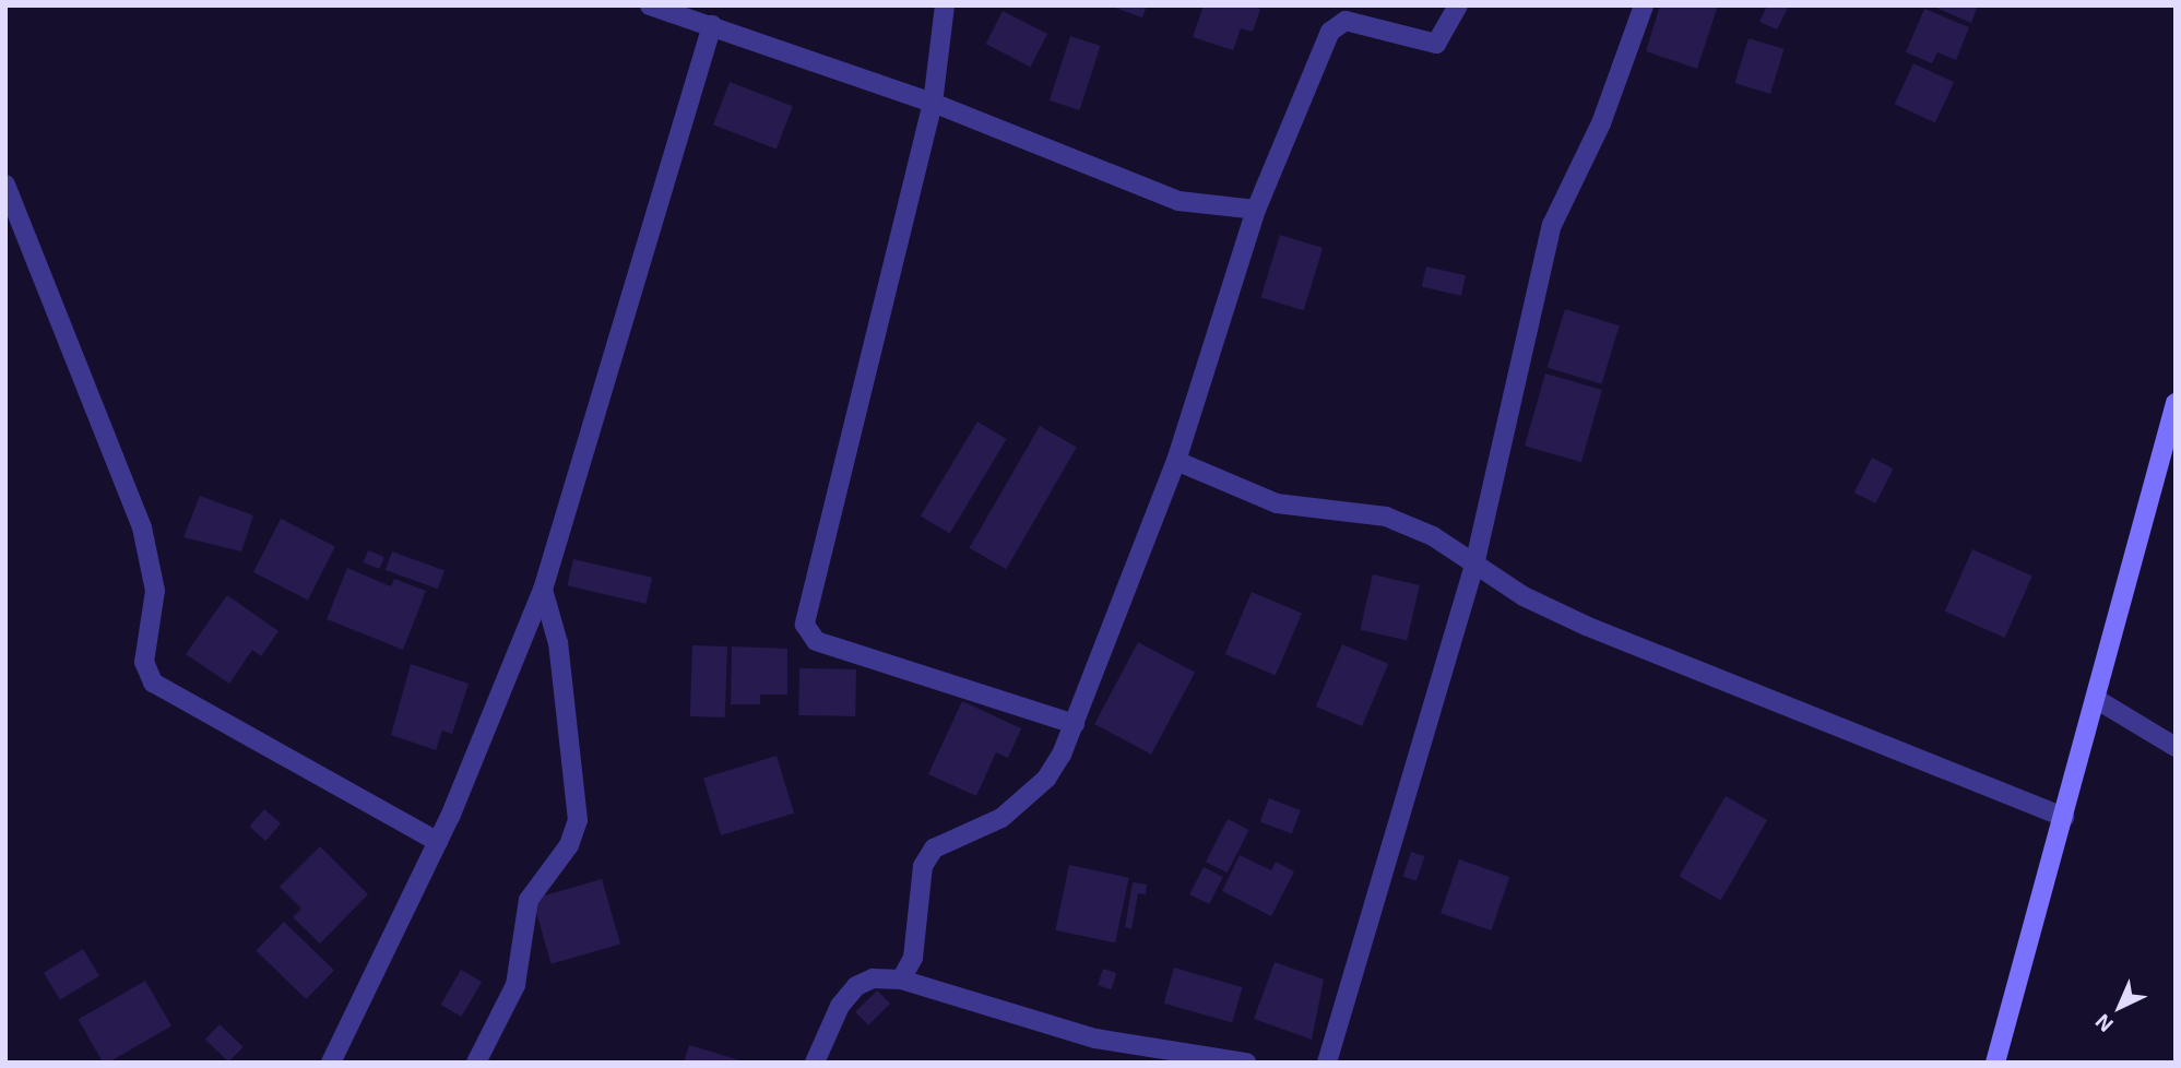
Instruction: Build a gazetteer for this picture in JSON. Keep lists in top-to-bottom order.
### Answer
{
  "north": "bottom left"
}
